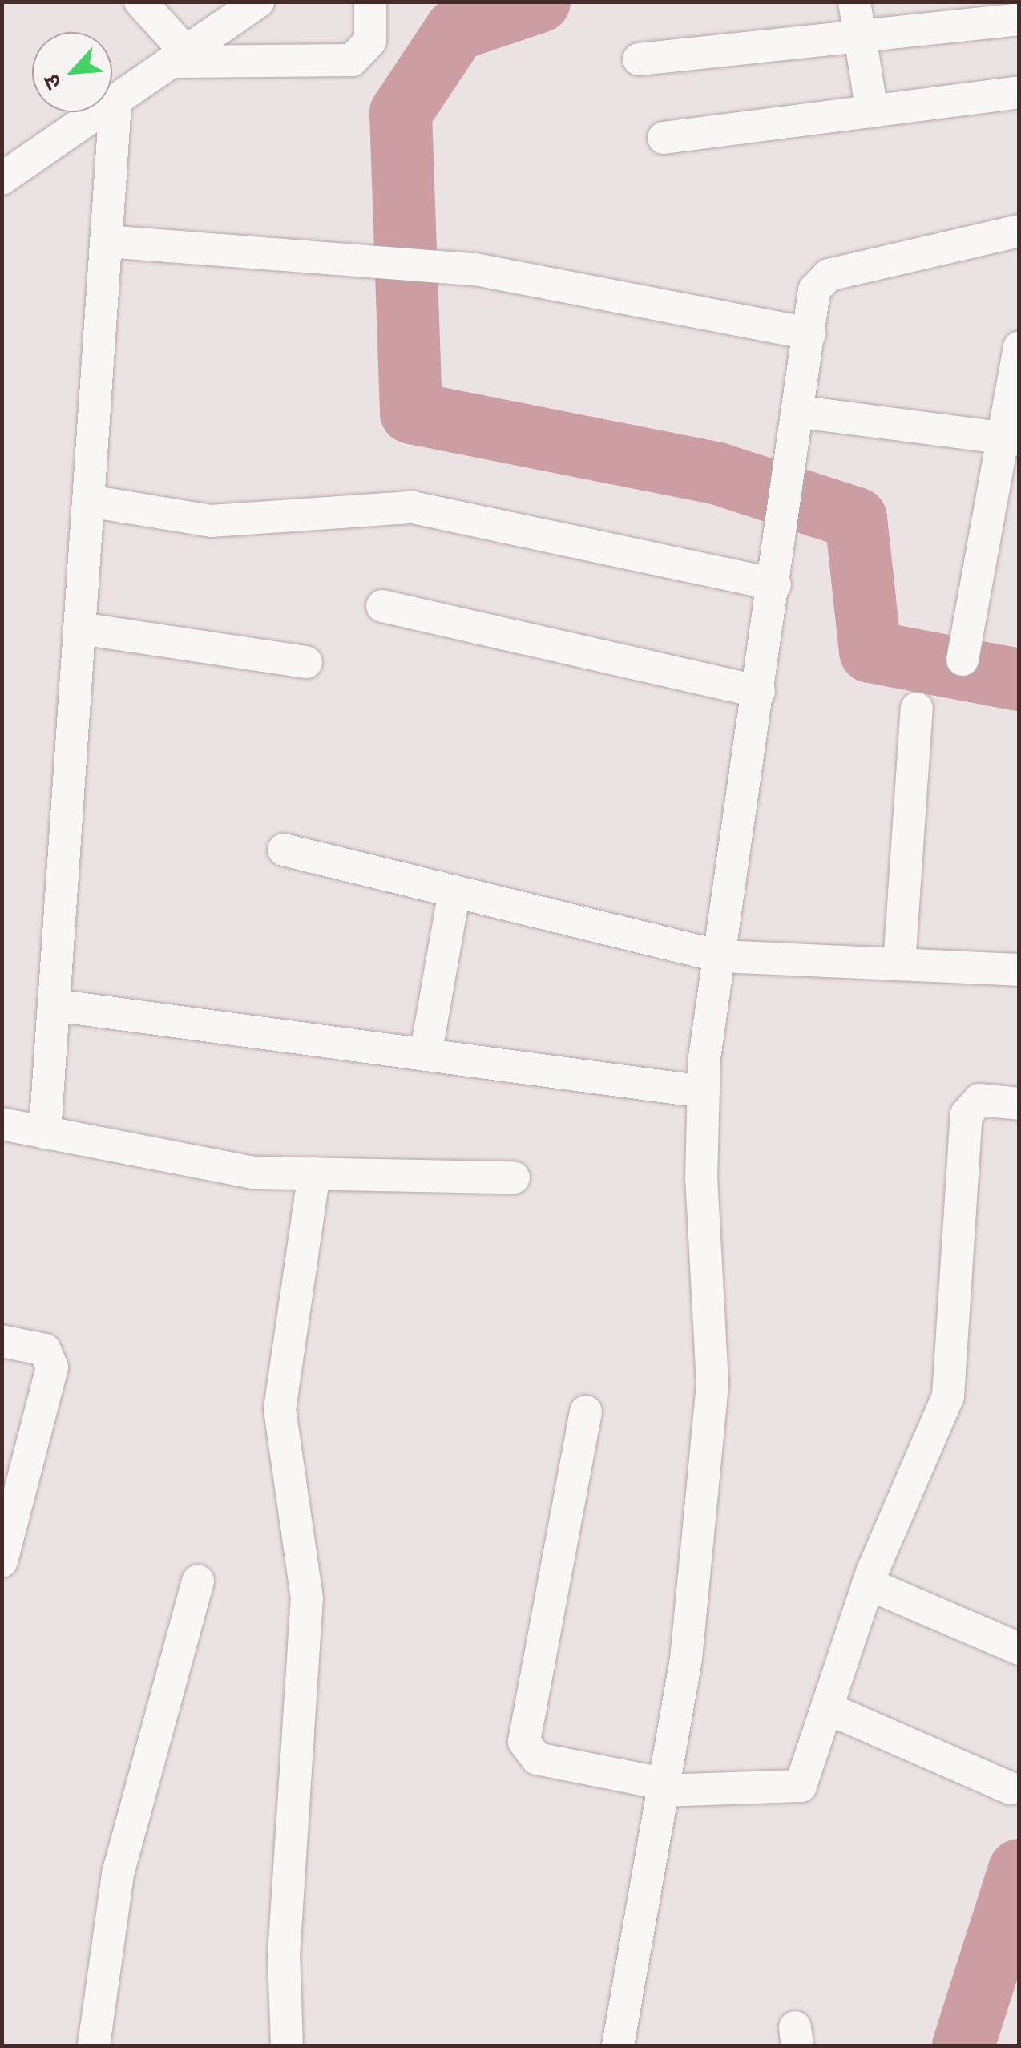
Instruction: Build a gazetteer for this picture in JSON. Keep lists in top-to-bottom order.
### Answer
{
  "north": "bottom left"
}
